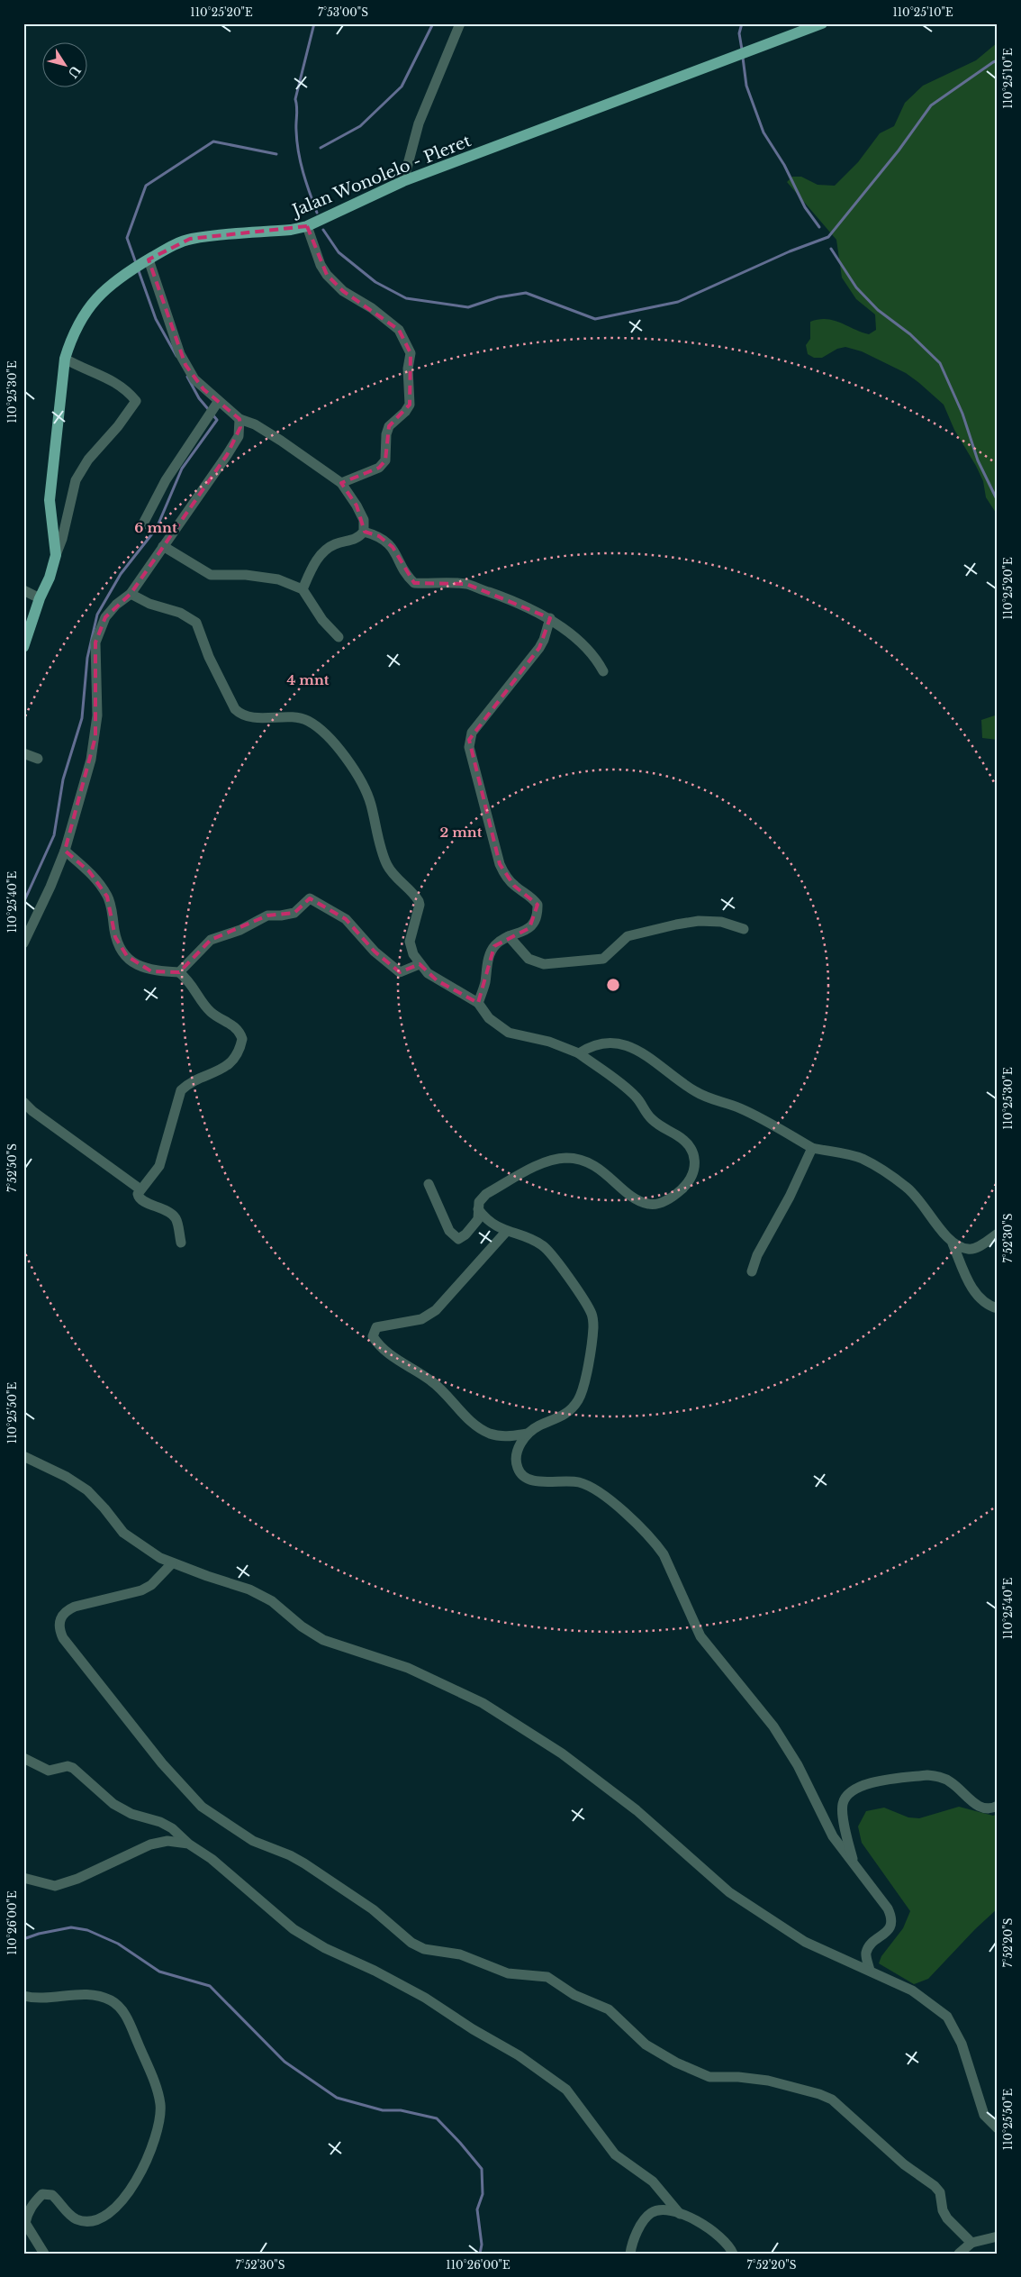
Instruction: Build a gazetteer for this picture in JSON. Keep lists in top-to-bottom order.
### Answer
{
  "streets": {
    "main road": ["Jalan Wonolelo - Pleret"]
  },
  "north": "bottom right",
  "coordinates": [
    "110°25'20\"E",
    "7°53'00\"S",
    "110°25'10\"E",
    "110°25'30\"E",
    "110°25'40\"E",
    "7°52'50\"S",
    "7°52'30\"S",
    "110°25'50\"E",
    "110°26'00\"E",
    "7°52'20\"S"
  ],
  "rings": ["6 mnt", "4 mnt", "2 mnt"]
}
